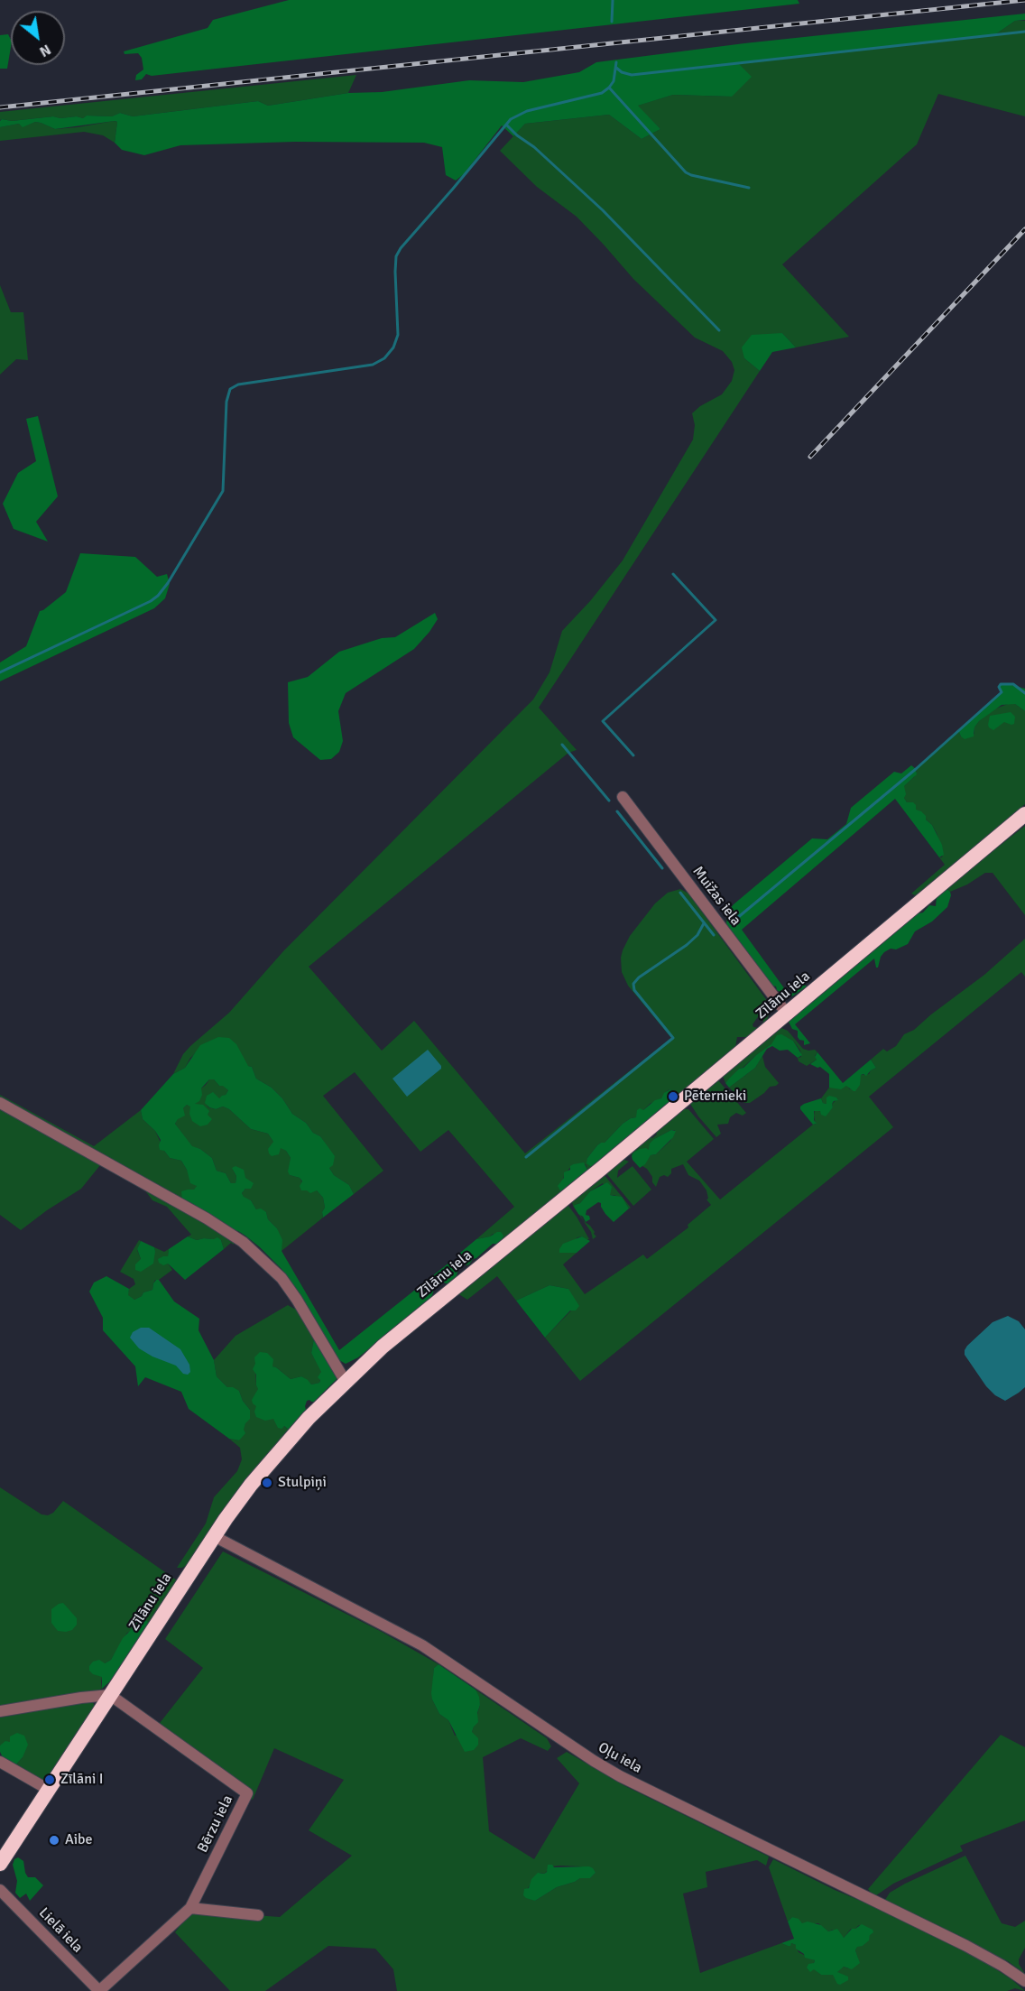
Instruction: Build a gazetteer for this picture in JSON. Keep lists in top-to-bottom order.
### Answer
{
  "streets": {
    "highway": ["Zīlānu iela"],
    "street": [
      "Muižas iela",
      "Oļu iela",
      "Bērzu iela",
      "Lielā iela"
    ]
  },
  "crossings": [
    ["Muižas iela", "Zīlānu iela"],
    ["Zīlānu iela", "Oļu iela"],
    ["Zīlānu iela", "Bērzu iela"],
    ["Bērzu iela", "Lielā iela"]
  ],
  "places": [
    "Pēternieki",
    "Stulpiņi",
    "Zīlāni I",
    "Aibe"
  ],
  "north": "bottom right"
}
